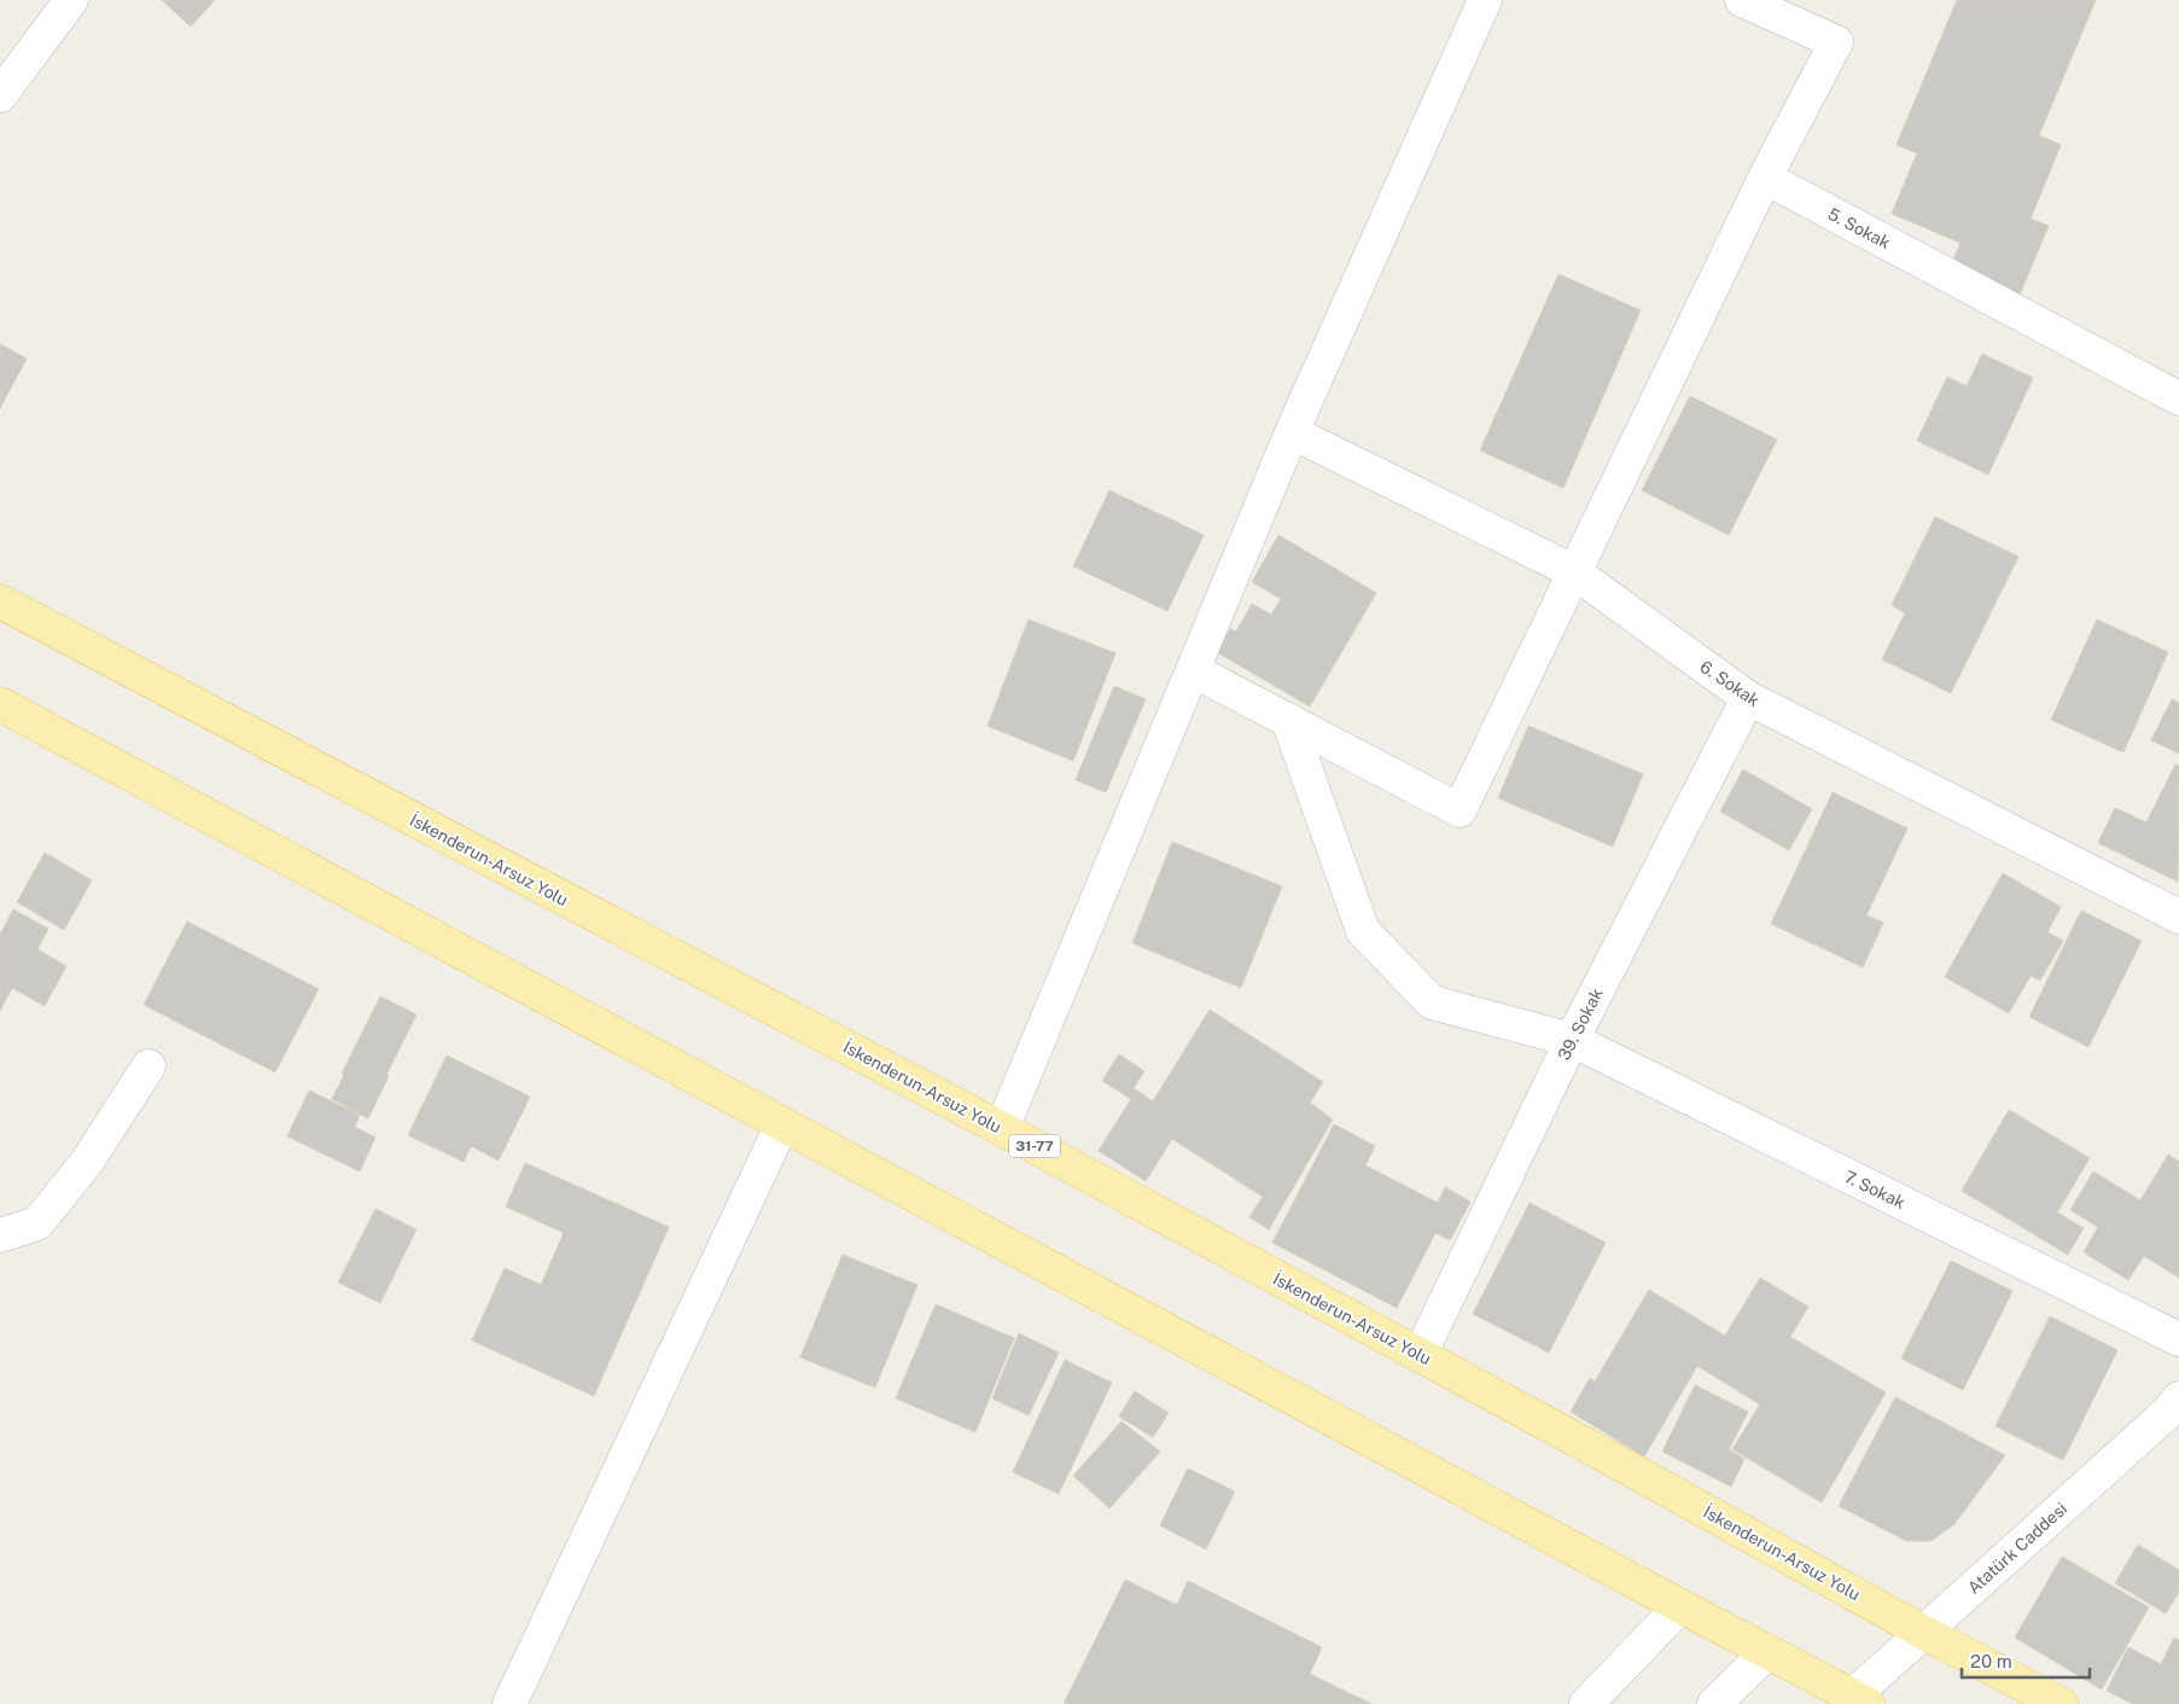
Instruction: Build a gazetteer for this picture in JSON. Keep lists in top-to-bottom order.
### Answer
{
  "streets": {
    "main road": ["İskenderun-Arsuz Yolu", "31-77"],
    "street": [
      "5. Sokak",
      "6. Sokak",
      "39. Sokak",
      "7. Sokak",
      "Atatürk Caddesi"
    ]
  },
  "crossings": [
    ["6. Sokak", "39. Sokak"],
    ["İskenderun-Arsuz Yolu", "39. Sokak"],
    ["İskenderun-Arsuz Yolu", "Atatürk Caddesi"],
    ["39. Sokak", "7. Sokak"]
  ],
  "scale_bar": "20 m"
}
